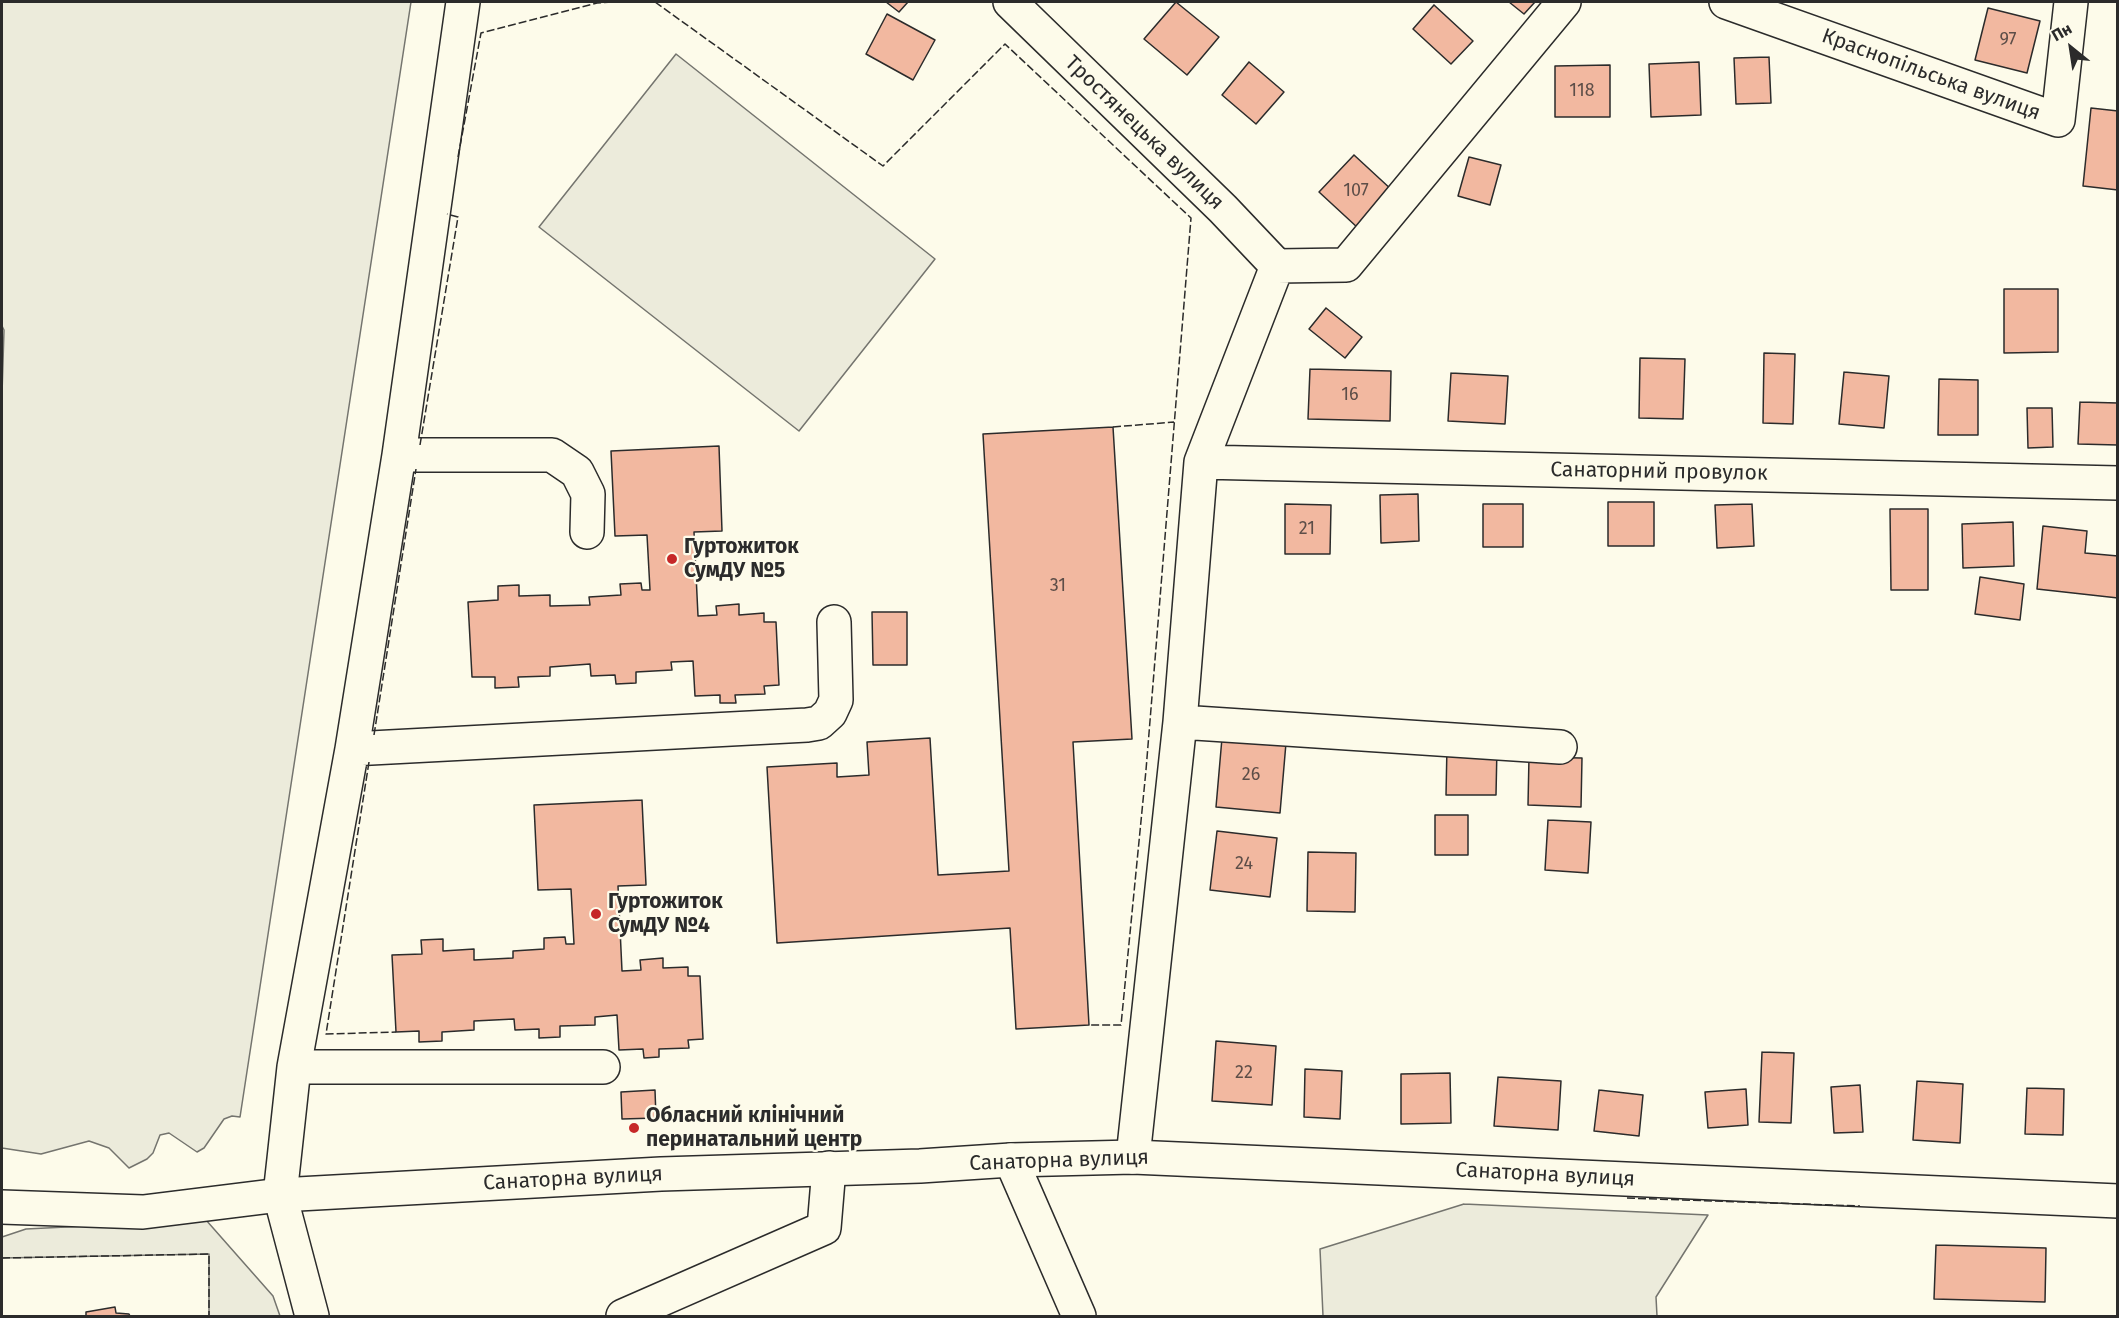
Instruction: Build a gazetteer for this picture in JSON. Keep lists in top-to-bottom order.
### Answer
{
  "streets": {
    "street": [
      "Краснопільська вулиця",
      "Тростянецька вулиця",
      "Санаторний провулок",
      "Санаторна вулиця"
    ]
  },
  "places": ["Гуртожиток СумДУ №5", "Гуртожиток СумДУ №4", "Обласний клінічний перинатальний центр"],
  "house_numbers": [
    "97",
    "118",
    "107",
    "16",
    "21",
    "31",
    "26",
    "24",
    "22"
  ],
  "north": "top left"
}
